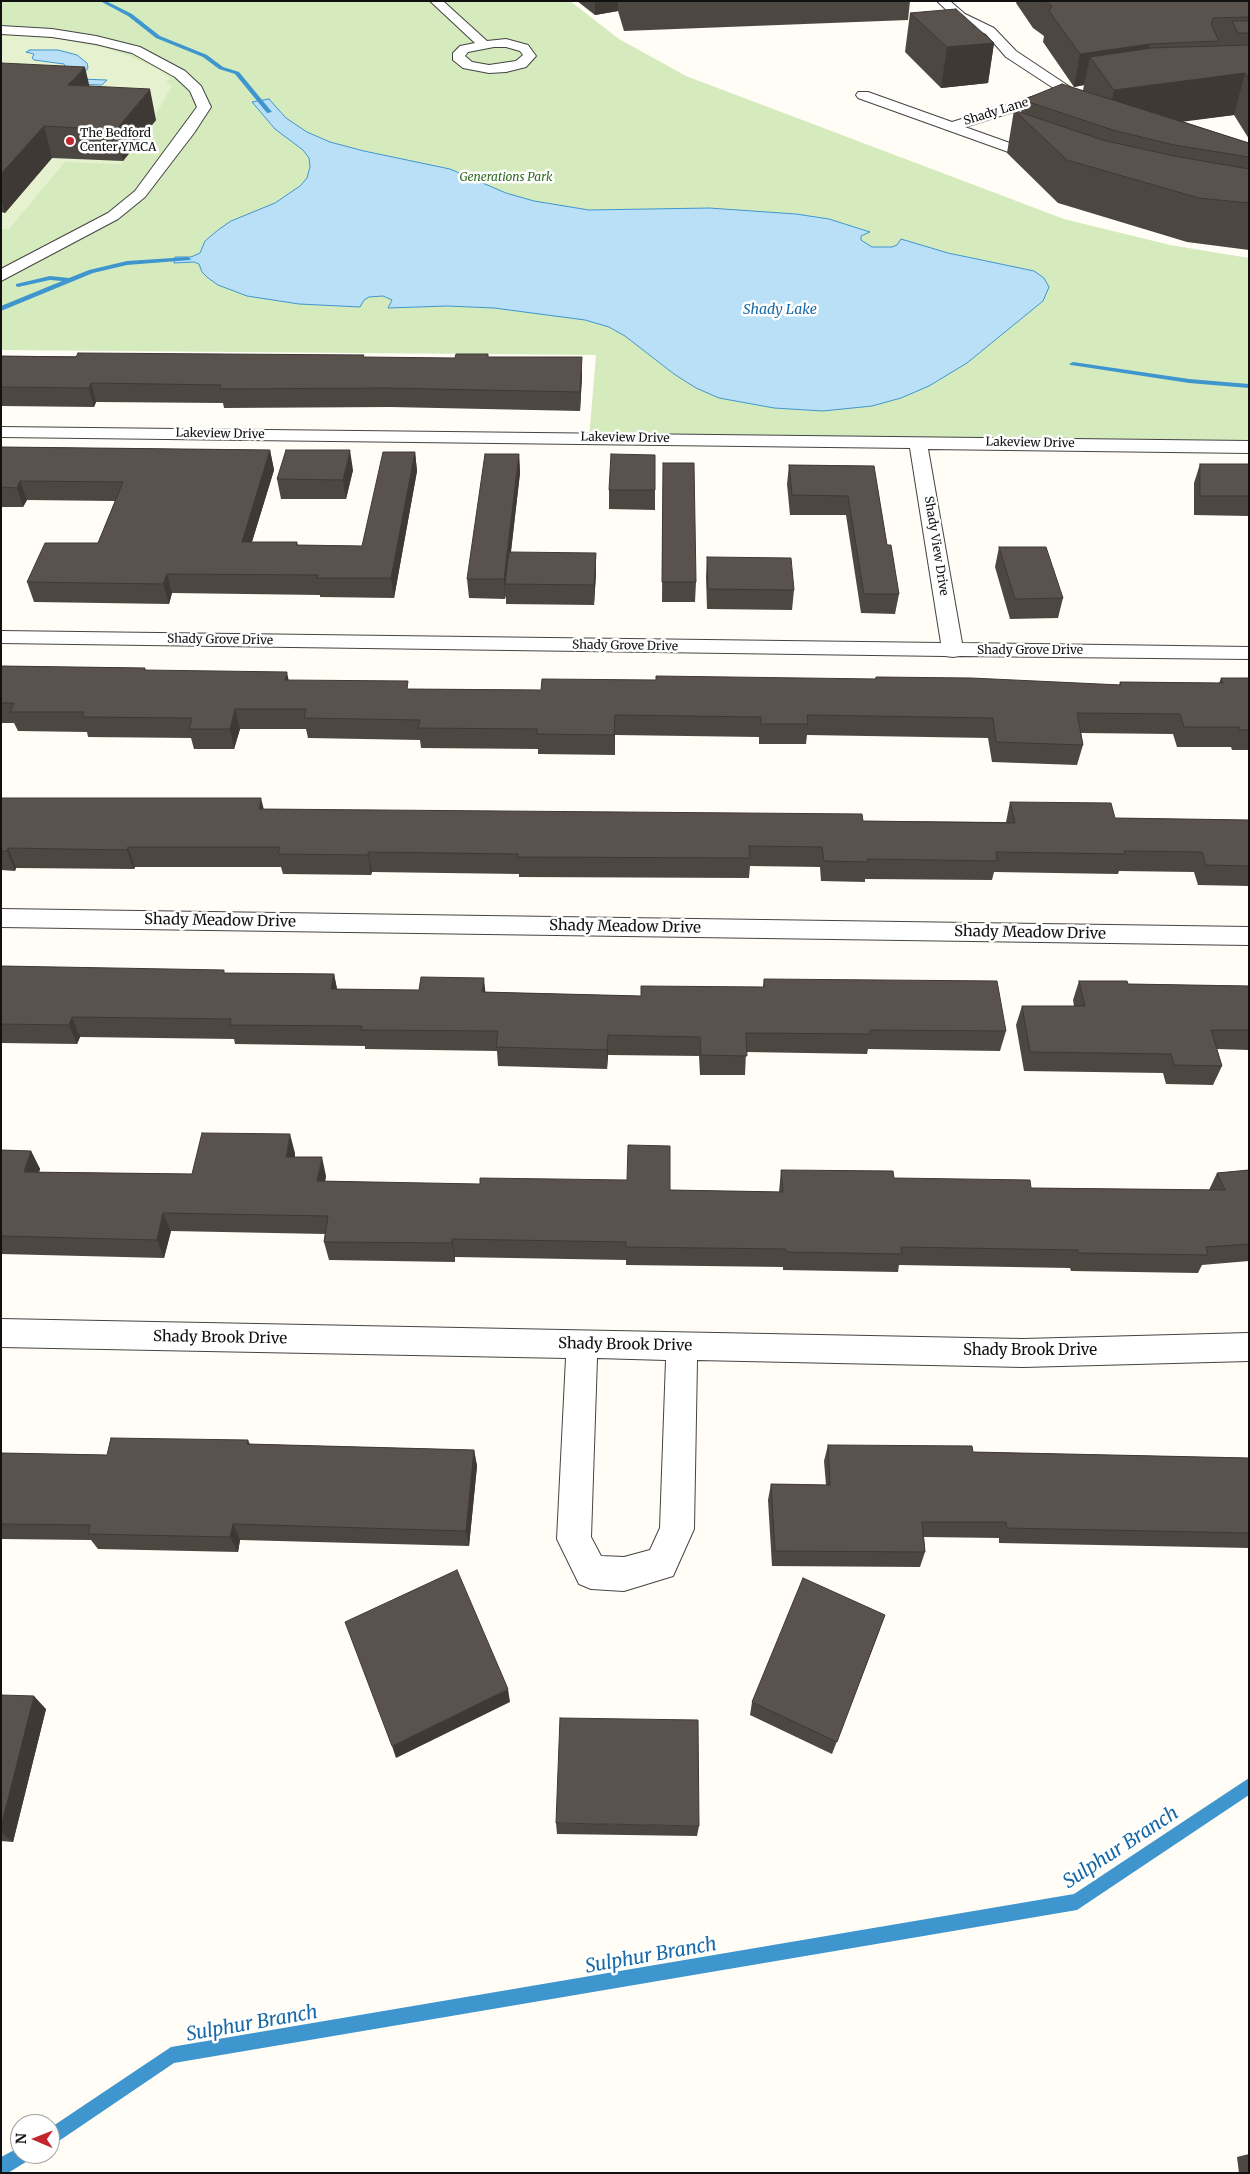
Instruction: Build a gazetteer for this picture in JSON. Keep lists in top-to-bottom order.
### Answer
{
  "streets": {
    "street": [
      "Shady Lane",
      "Lakeview Drive",
      "Shady View Drive",
      "Shady Grove Drive",
      "Shady Meadow Drive",
      "Shady Brook Drive"
    ]
  },
  "crossings": [
    ["Lakeview Drive", "Shady View Drive"],
    ["Shady View Drive", "Shady Grove Drive"]
  ],
  "water": ["Shady Lake", "Sulphur Branch"],
  "parks": ["Generations Park"],
  "places": ["The Bedford Center YMCA"],
  "north": "left"
}
